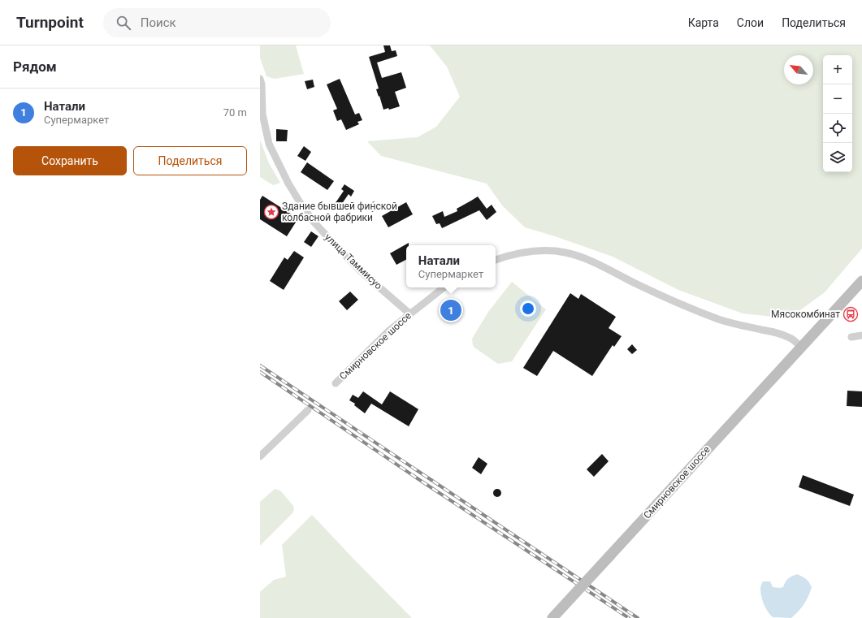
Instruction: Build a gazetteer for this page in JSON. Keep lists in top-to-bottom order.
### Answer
{
  "streets": {
    "main road": ["Смирновское шоссе"],
    "street": ["улица Таммисуо"]
  },
  "crossings": [
    ["улица Таммисуо", "Смирновское шоссе"]
  ],
  "places": {
    "place": ["Здание бывшей финской колбасной фабрики"],
    "bus stop": ["Мясокомбинат"]
  },
  "north": "top left",
  "page": {
    "header": "Turnpoint",
    "search": "Поиск",
    "nav": ["Карта", "Слои", "Поделиться"],
    "heading": "Рядом",
    "map_buttons": ["+", "−"],
    "list": [
      {
        "mark": "1",
        "name": "Натали",
        "note": "Супермаркет",
        "value": "70 m"
      }
    ],
    "buttons": ["Сохранить", "Поделиться"],
    "popup": ["Натали", "Супермаркет"],
    "pins": "1"
  }
}
